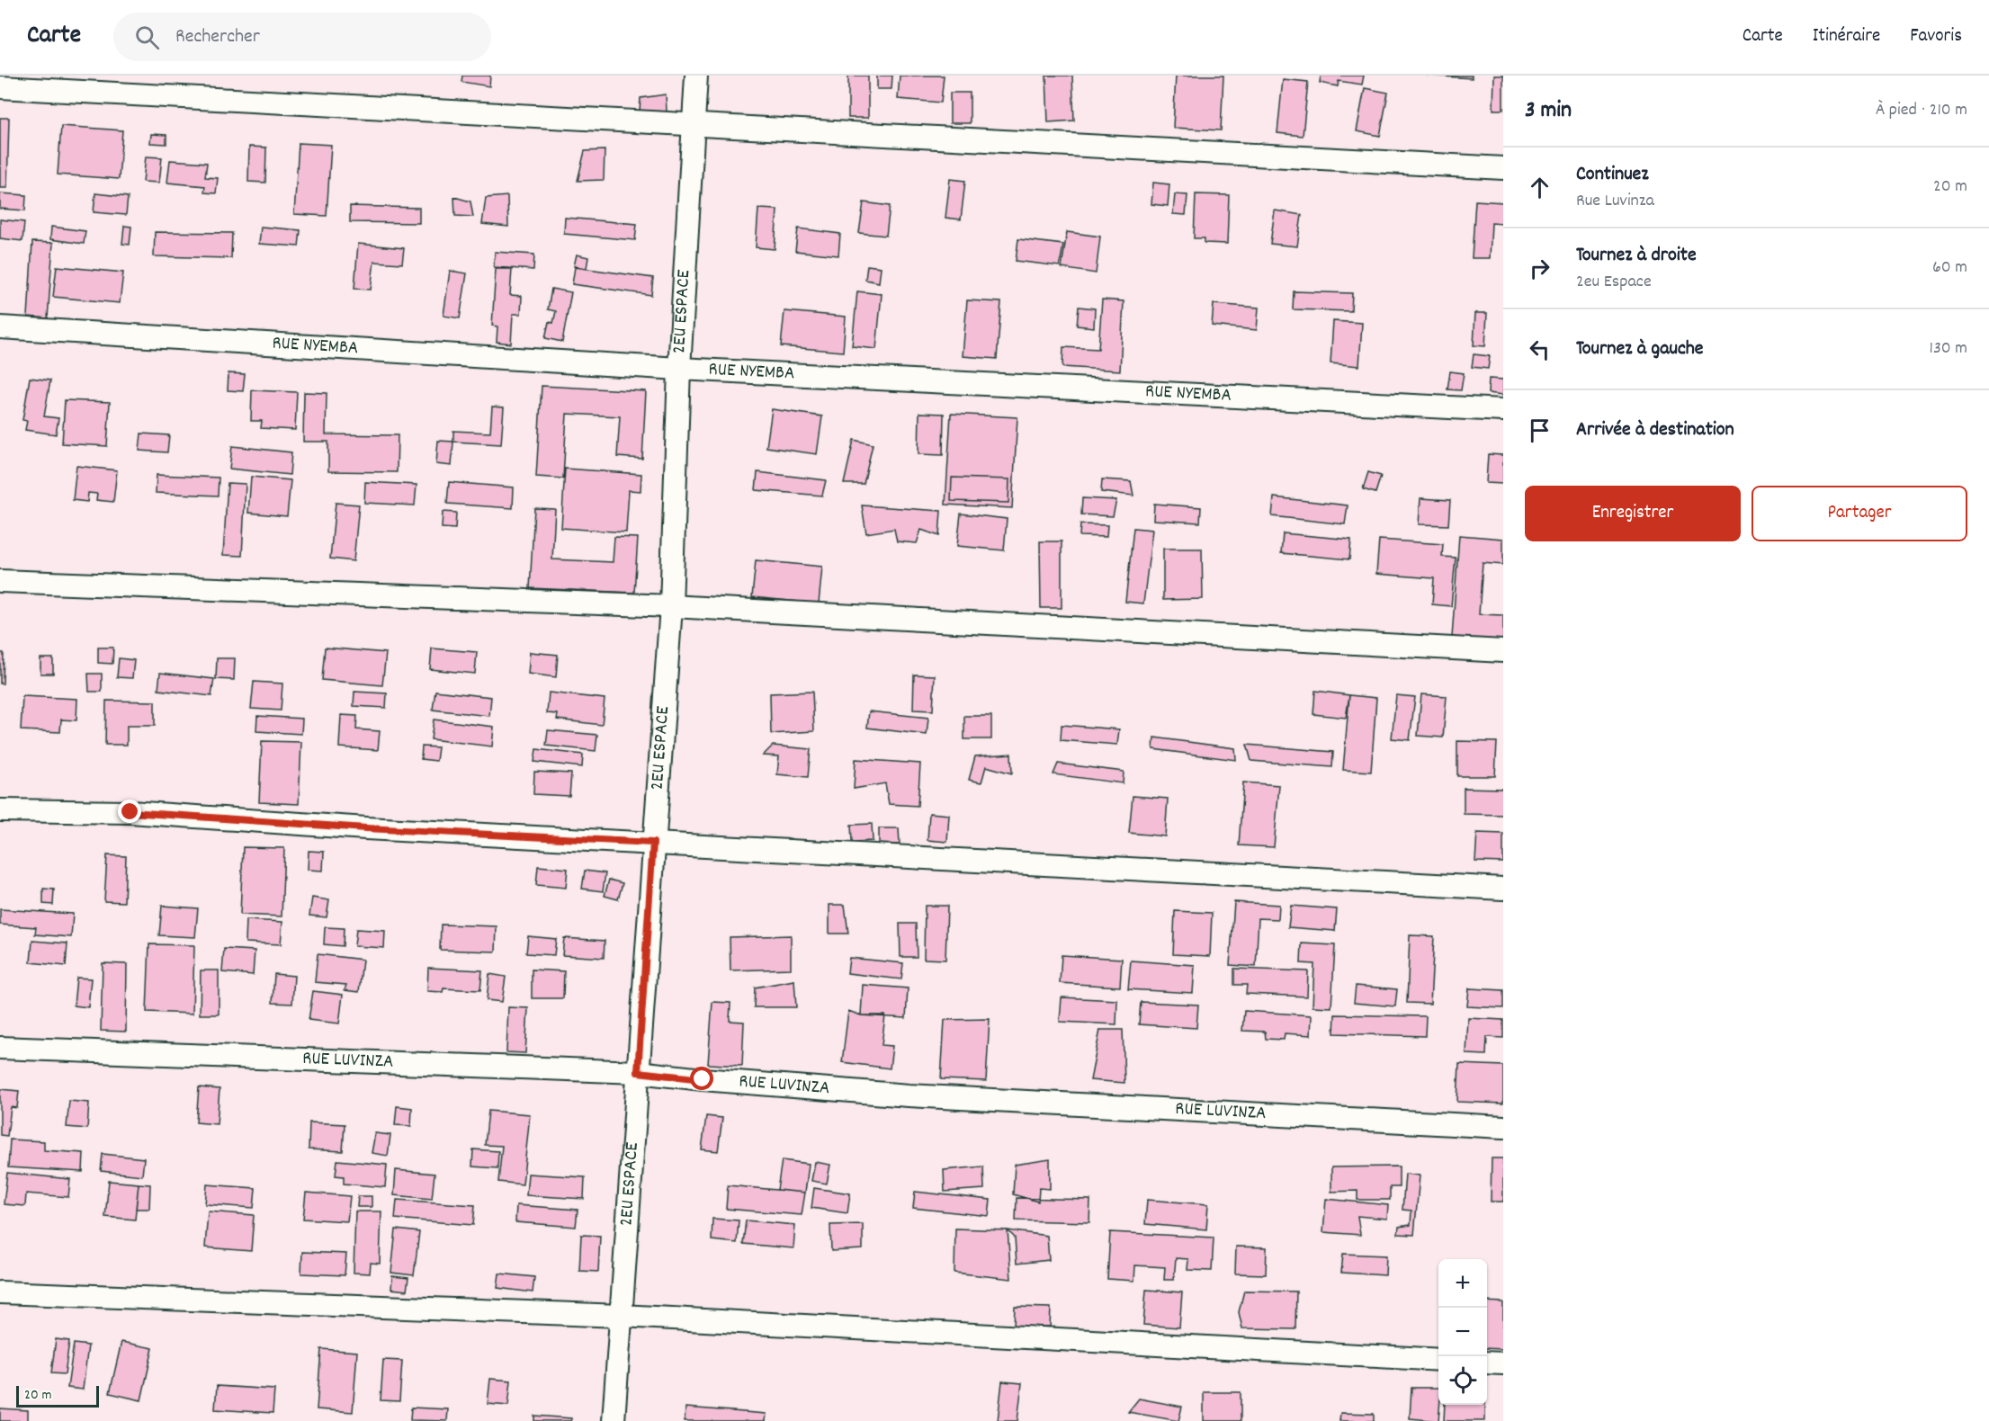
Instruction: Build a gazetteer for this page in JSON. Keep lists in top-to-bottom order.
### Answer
{
  "streets": {
    "street": ["2EU ESPACE", "RUE NYEMBA", "RUE LUVINZA"]
  },
  "crossings": [
    ["2EU ESPACE", "RUE NYEMBA"],
    ["2EU ESPACE", "RUE LUVINZA"]
  ],
  "scale_bar": "20 m",
  "page": {
    "header": "Carte",
    "search": "Rechercher",
    "nav": ["Carte", "Itinéraire", "Favoris"],
    "heading": ["3 min", "À pied · 210 m"],
    "list": [
      ["Continuez", "Rue Luvinza", "20 m"],
      ["Tournez à droite", "2eu Espace", "60 m"],
      ["Tournez à gauche", "130 m"],
      "Arrivée à destination"
    ],
    "buttons": ["Enregistrer", "Partager"],
    "map_buttons": ["+", "−"],
    "scale": "20 m"
  }
}
